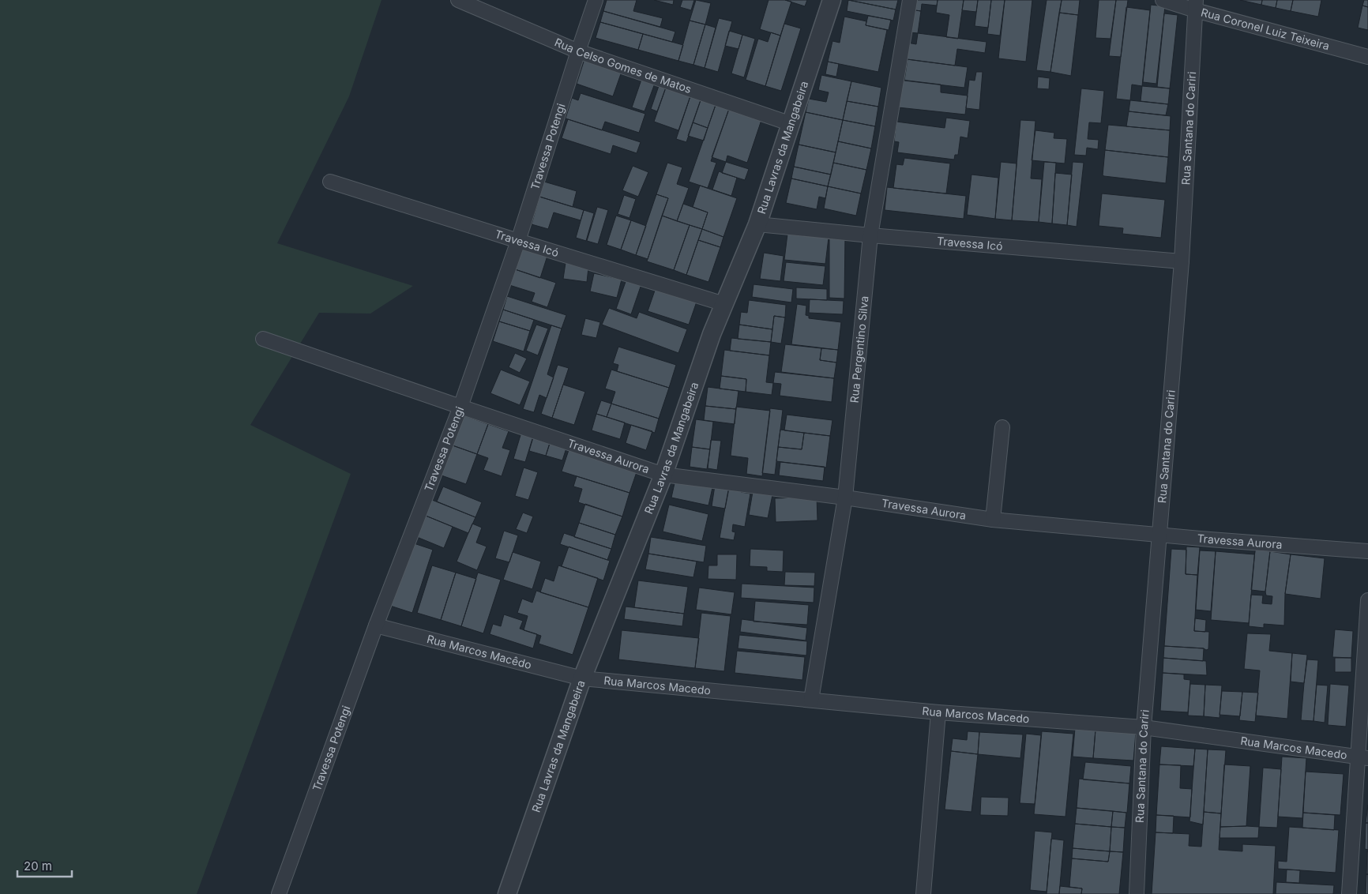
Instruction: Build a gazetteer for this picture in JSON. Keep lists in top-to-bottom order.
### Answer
{
  "streets": {
    "street": [
      "Rua Coronel Luiz Teixeira",
      "Rua Celso Gomes de Matos",
      "Rua Santana do Cariri",
      "Travessa Potengi",
      "Rua Lavras da Mangabeira",
      "Travessa Icó",
      "Rua Pergentino Silva",
      "Travessa Aurora",
      "Rua Marcos Macêdo",
      "Rua Marcos Macedo"
    ]
  },
  "crossings": [
    ["Rua Coronel Luiz Teixeira", "Rua Santana do Cariri"],
    ["Rua Celso Gomes de Matos", "Travessa Potengi"],
    ["Rua Celso Gomes de Matos", "Rua Lavras da Mangabeira"],
    ["Rua Santana do Cariri", "Travessa Icó"],
    ["Rua Santana do Cariri", "Travessa Aurora"],
    ["Rua Santana do Cariri", "Rua Marcos Macedo"],
    ["Travessa Potengi", "Travessa Icó"],
    ["Travessa Potengi", "Travessa Aurora"],
    ["Travessa Potengi", "Rua Marcos Macêdo"],
    ["Rua Lavras da Mangabeira", "Travessa Icó"],
    ["Rua Lavras da Mangabeira", "Travessa Aurora"],
    ["Rua Lavras da Mangabeira", "Rua Marcos Macêdo"],
    ["Rua Lavras da Mangabeira", "Rua Marcos Macedo"],
    ["Travessa Icó", "Rua Pergentino Silva"],
    ["Rua Pergentino Silva", "Travessa Aurora"],
    ["Rua Pergentino Silva", "Rua Marcos Macedo"],
    ["Rua Marcos Macêdo", "Rua Marcos Macedo"]
  ],
  "scale_bar": "20 m"
}
